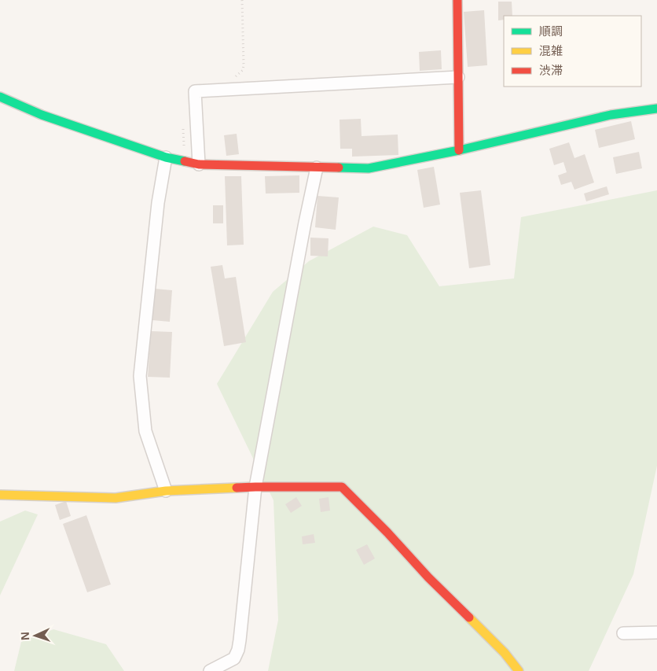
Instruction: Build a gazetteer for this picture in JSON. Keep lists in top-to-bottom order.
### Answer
{
  "legend": ["順調", "混雑", "渋滞"],
  "north": "left"
}
